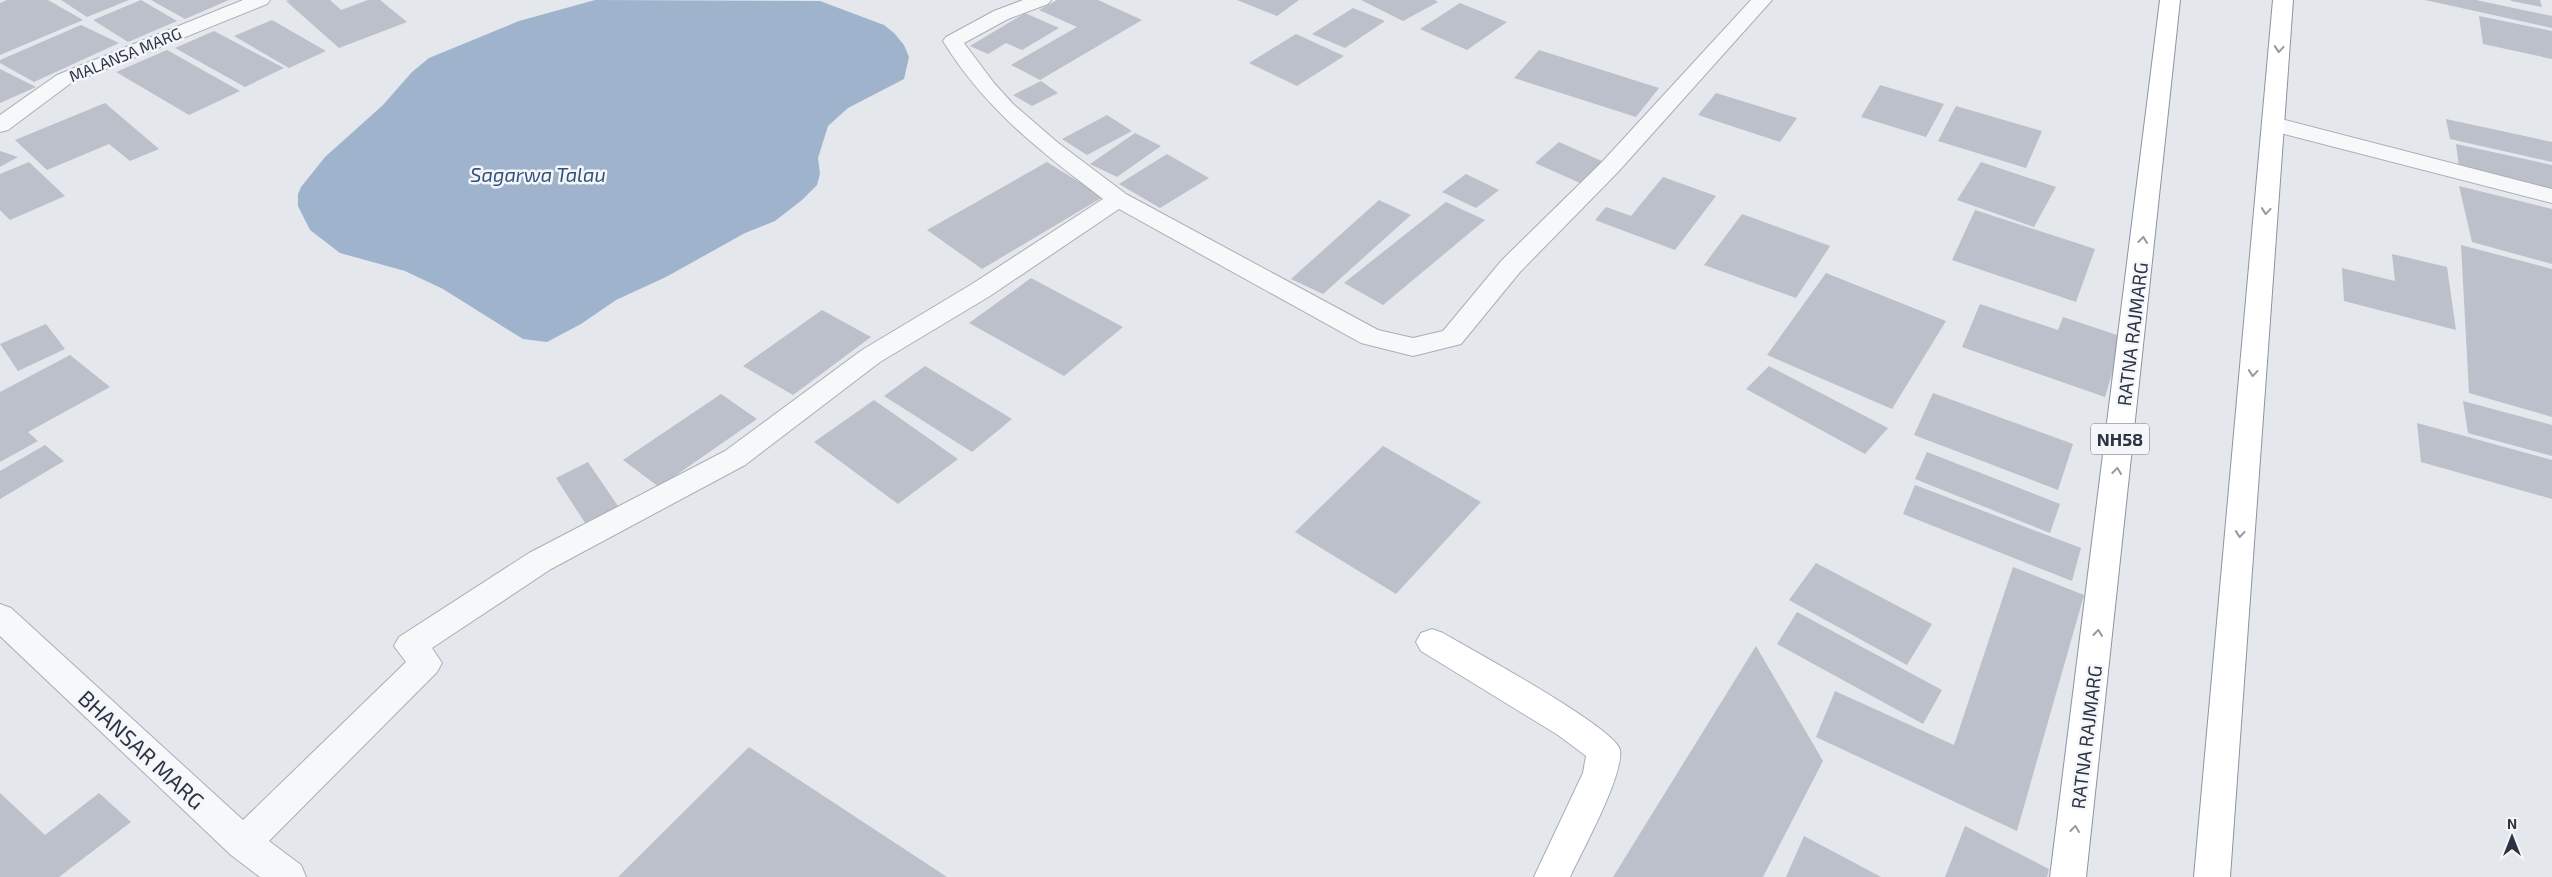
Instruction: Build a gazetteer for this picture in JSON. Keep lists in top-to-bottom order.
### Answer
{
  "streets": {
    "main road": ["RATNA RAJMARG", "NH58"],
    "street": ["MALANSA MARG", "BHANSAR MARG"]
  },
  "water": ["Sagarwa Talau"],
  "north": "top"
}
